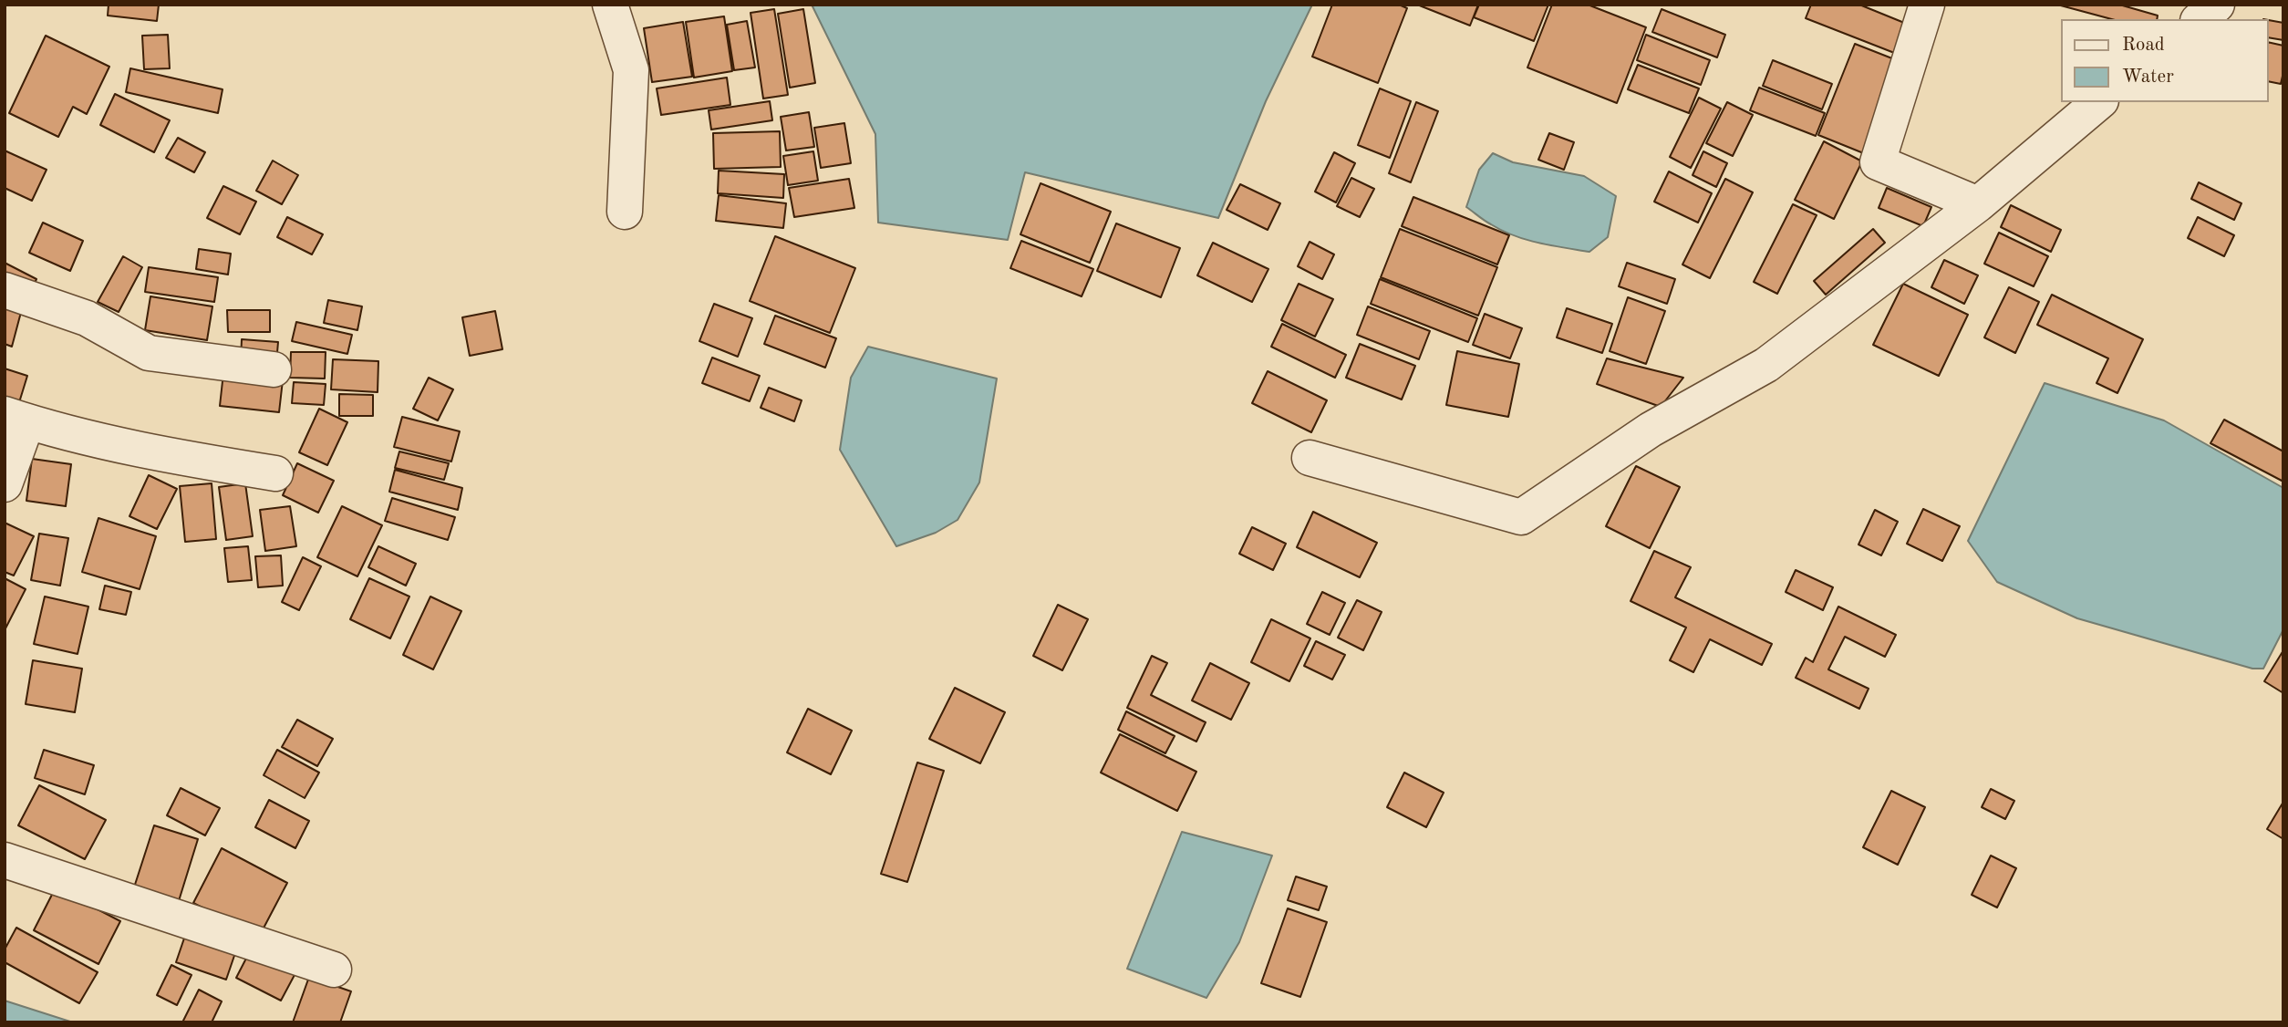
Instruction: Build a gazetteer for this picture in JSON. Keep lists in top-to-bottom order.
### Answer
{
  "legend": ["Road", "Water"]
}
